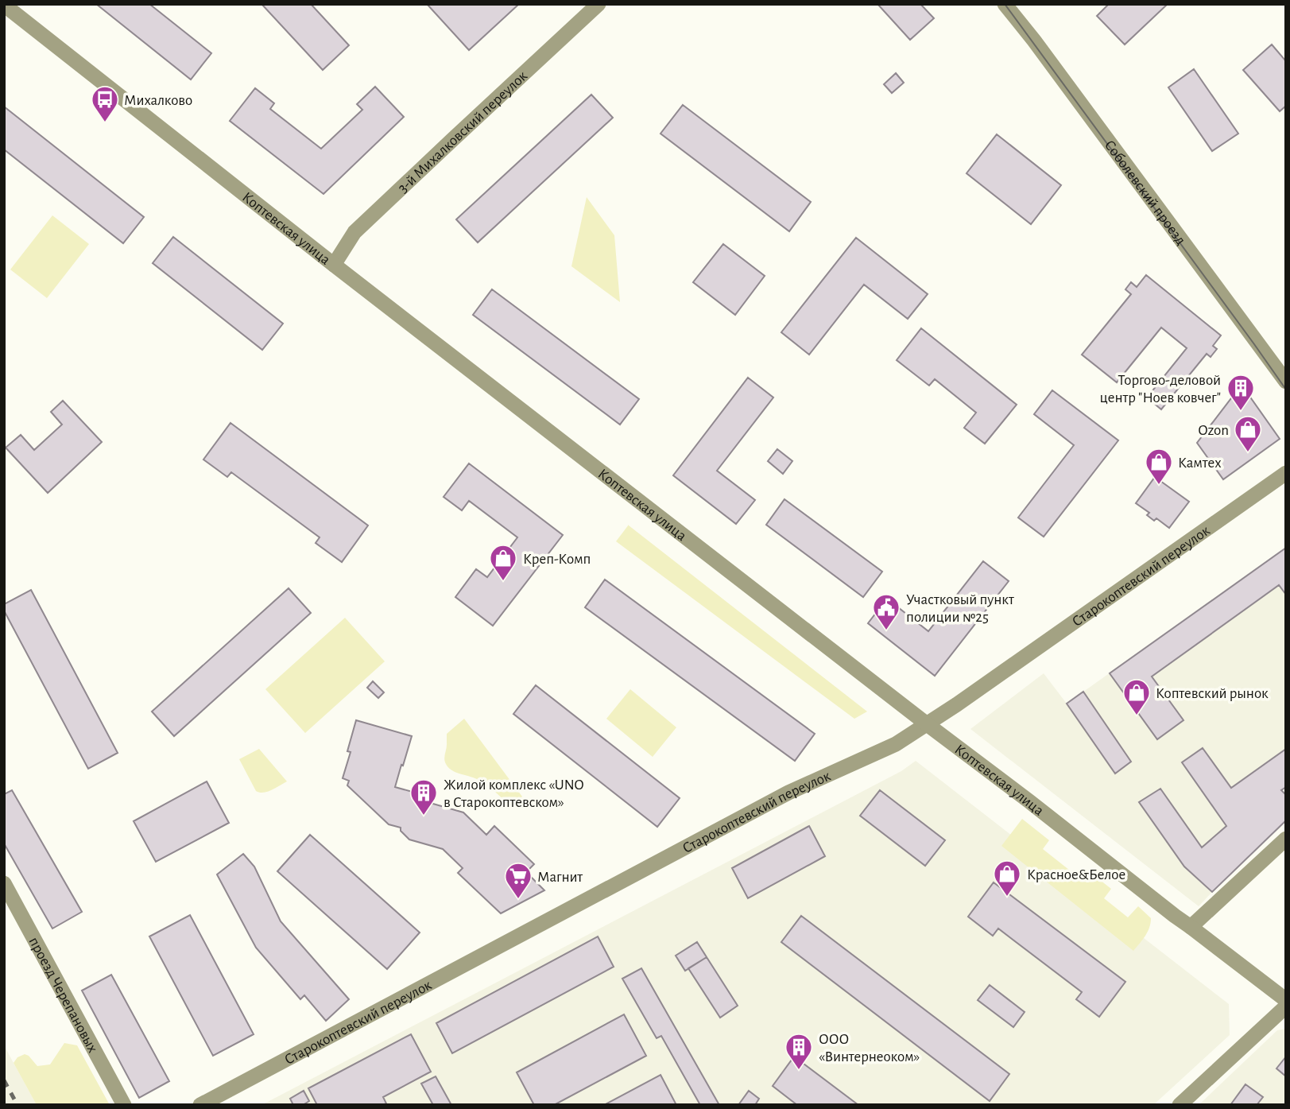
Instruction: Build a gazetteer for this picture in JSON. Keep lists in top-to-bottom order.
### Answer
{
  "streets": {
    "street": [
      "3-й Михалковский переулок",
      "Соболевский проезд",
      "Коптевская улица",
      "Старокоптевский переулок",
      "проезд Черепановых"
    ]
  },
  "crossings": [
    ["3-й Михалковский переулок", "Коптевская улица"],
    ["Коптевская улица", "Старокоптевский переулок"]
  ],
  "places": {
    "bus stop": ["Михалково"],
    "building": ["Торгово-деловой центр \"Ноев ковчег\"", "Жилой комплекс «UNO в Старокоптевском»", "ООО «Винтернеоком»"],
    "shop": [
      "Ozon",
      "Камтех",
      "Креп-Комп",
      "Коптевский рынок",
      "Красное&Белое"
    ],
    "public building": ["Участковый пункт полиции №25"],
    "supermarket": ["Магнит"]
  }
}
